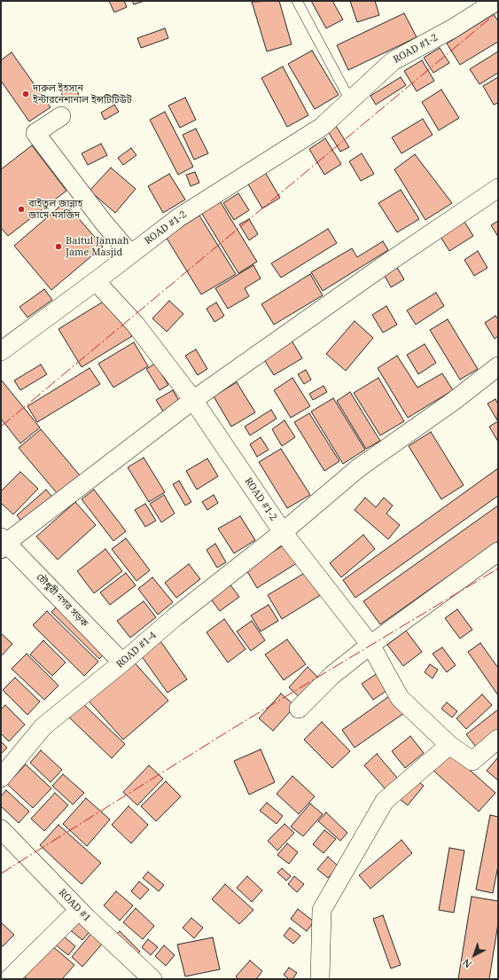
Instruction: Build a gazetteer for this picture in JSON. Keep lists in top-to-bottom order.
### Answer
{
  "streets": {
    "street": [
      "ROAD #1-2",
      "চৌধুরী নগর সড়ক",
      "ROAD #1-4",
      "ROAD #1"
    ]
  },
  "crossings": [
    ["ROAD #1-2", "ROAD #1-4"],
    ["চৌধুরী নগর সড়ক", "ROAD #1-4"]
  ],
  "places": ["দারুল ইহসান ইন্টারনেশানাল ইন্সটিটিউট", "বাইতুল জান্নাহ জামে মসজিদ", "Baitul Jannah Jame Masjid"],
  "north": "bottom left"
}
